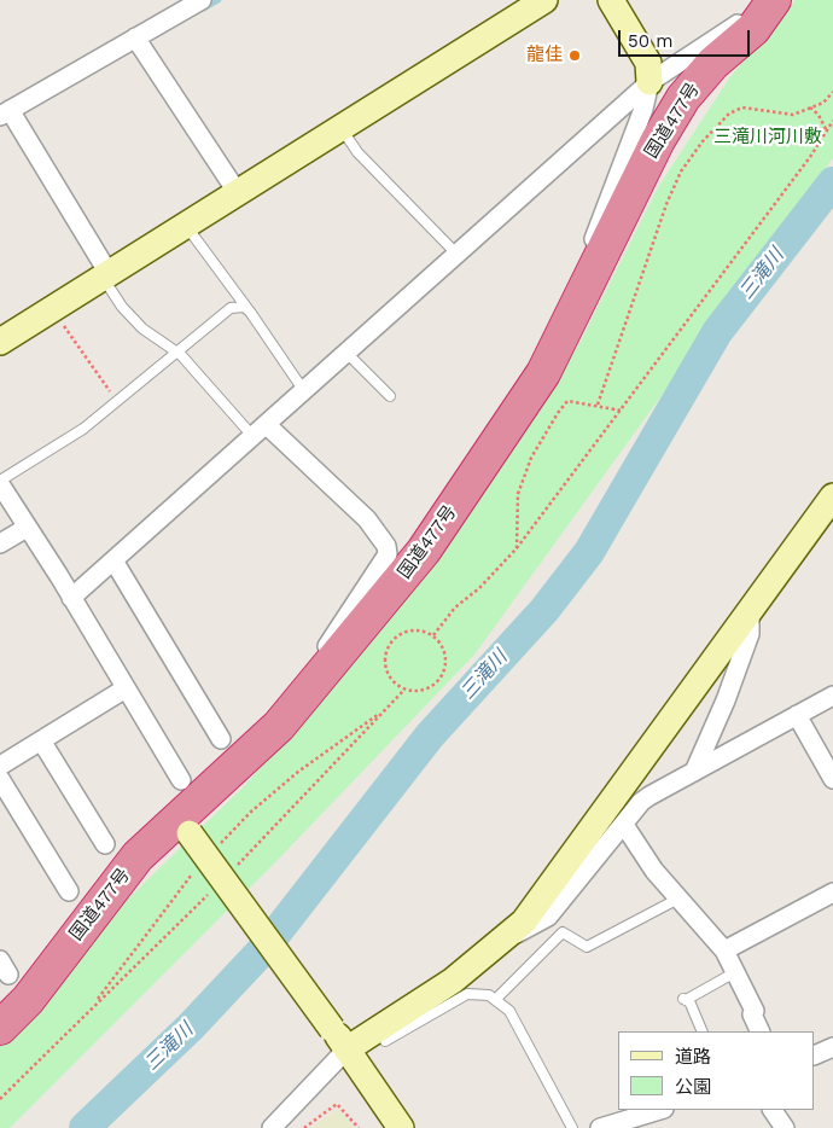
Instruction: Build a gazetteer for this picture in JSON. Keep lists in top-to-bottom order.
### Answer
{
  "streets": {
    "highway": ["国道477号"]
  },
  "water": ["三滝川"],
  "parks": ["三滝川河川敷"],
  "places": ["龍佳"],
  "legend": ["道路", "公園"],
  "scale_bar": "50 m"
}
